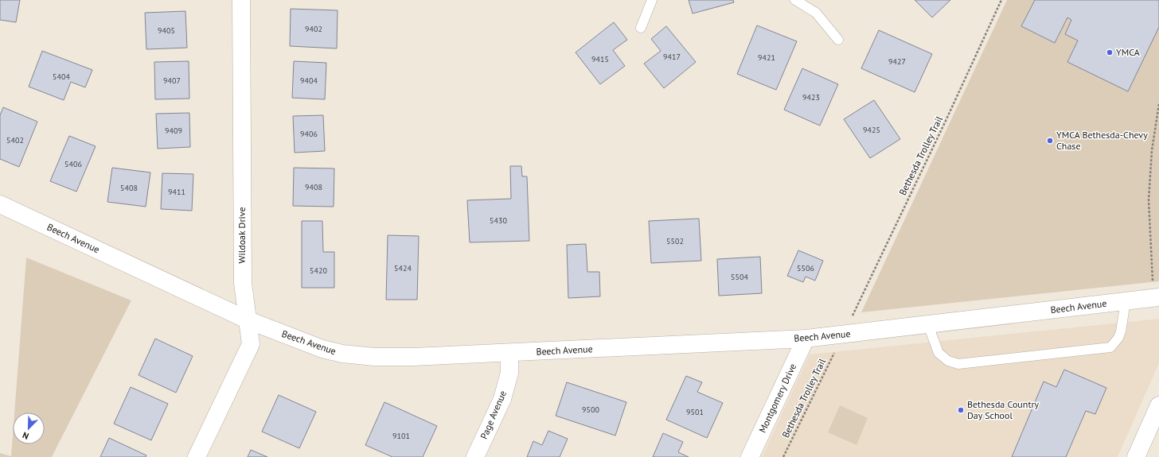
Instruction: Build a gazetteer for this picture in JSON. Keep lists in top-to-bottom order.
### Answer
{
  "streets": {
    "street": [
      "Wildoak Drive",
      "Beech Avenue",
      "Montgomery Drive",
      "Page Avenue"
    ],
    "path": ["Bethesda Trolley Trail"]
  },
  "crossings": [
    ["Wildoak Drive", "Beech Avenue"],
    ["Beech Avenue", "Montgomery Drive"],
    ["Beech Avenue", "Page Avenue"]
  ],
  "places": ["YMCA", "YMCA Bethesda-Chevy Chase", "Bethesda Country Day School"],
  "house_numbers": [
    "9402",
    "9405",
    "9417",
    "9421",
    "9415",
    "9427",
    "5404",
    "9407",
    "9404",
    "9423",
    "9425",
    "9409",
    "9406",
    "5402",
    "5406",
    "9408",
    "5408",
    "9411",
    "5430",
    "5502",
    "5424",
    "5506",
    "5420",
    "5504",
    "9500",
    "9501",
    "9101"
  ],
  "north": "bottom left"
}
